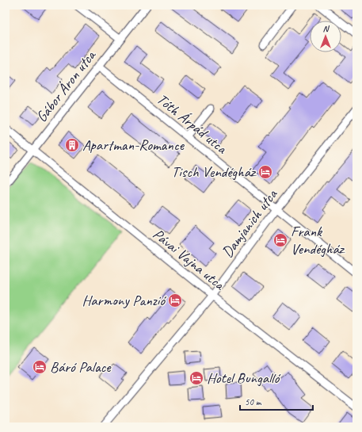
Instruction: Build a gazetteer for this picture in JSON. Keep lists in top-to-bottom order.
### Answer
{
  "streets": {
    "street": [
      "Gábor Áron utca",
      "Tóth Árpád utca",
      "Damjanich utca",
      "Pávai Vajna utca"
    ]
  },
  "crossings": [
    ["Gábor Áron utca", "Tóth Árpád utca"],
    ["Gábor Áron utca", "Pávai Vajna utca"],
    ["Tóth Árpád utca", "Damjanich utca"],
    ["Damjanich utca", "Pávai Vajna utca"]
  ],
  "places": {
    "building": ["Apartman-Romance"],
    "hotel": [
      "Tisch Vendégház",
      "Frank Vendégház",
      "Harmony Panzió",
      "Báró Palace",
      "Hotel Bungalló"
    ]
  },
  "scale_bar": "50 m",
  "north": "top"
}
